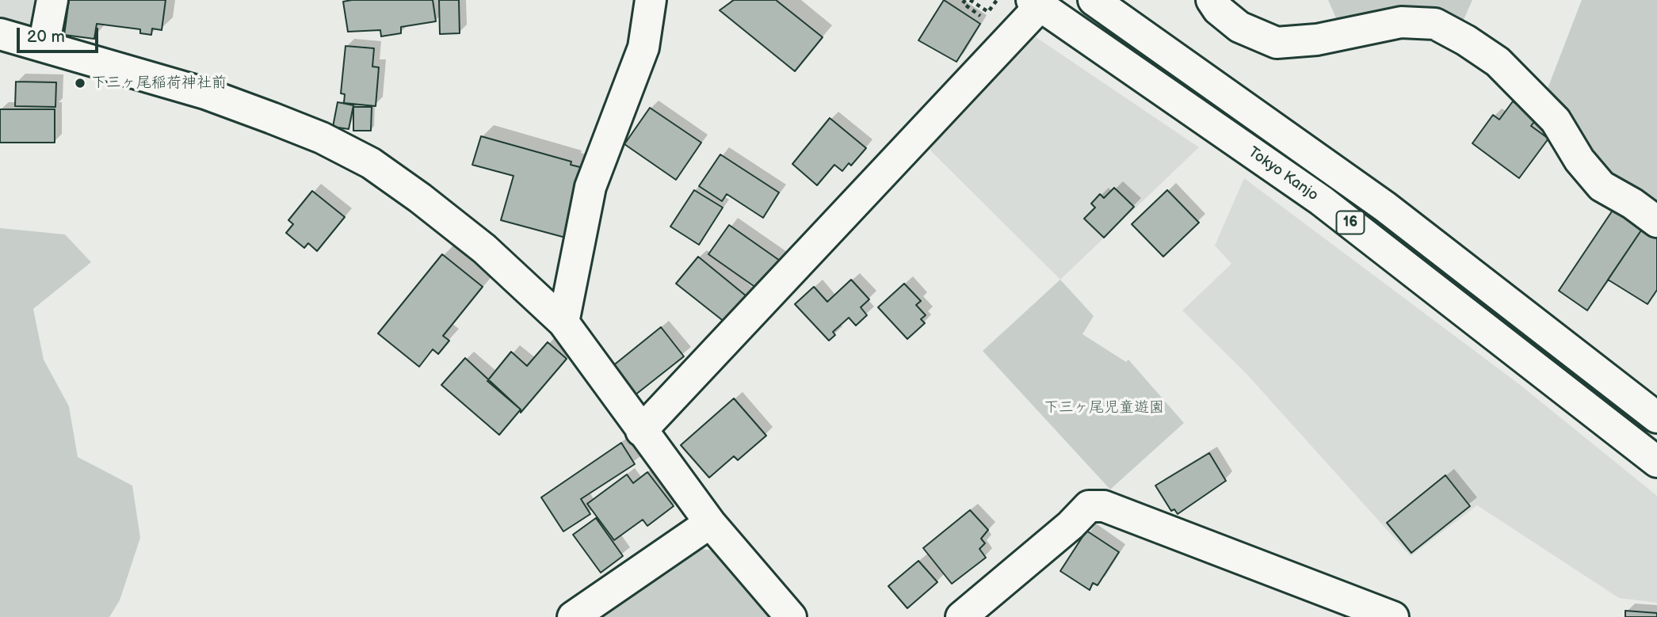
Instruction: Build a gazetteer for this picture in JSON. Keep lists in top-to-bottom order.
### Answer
{
  "streets": {
    "main road": ["Tokyo Kanjo", "16"]
  },
  "parks": ["下三ヶ尾児童遊園"],
  "places": ["下三ヶ尾稲荷神社前"],
  "scale_bar": "20 m"
}
